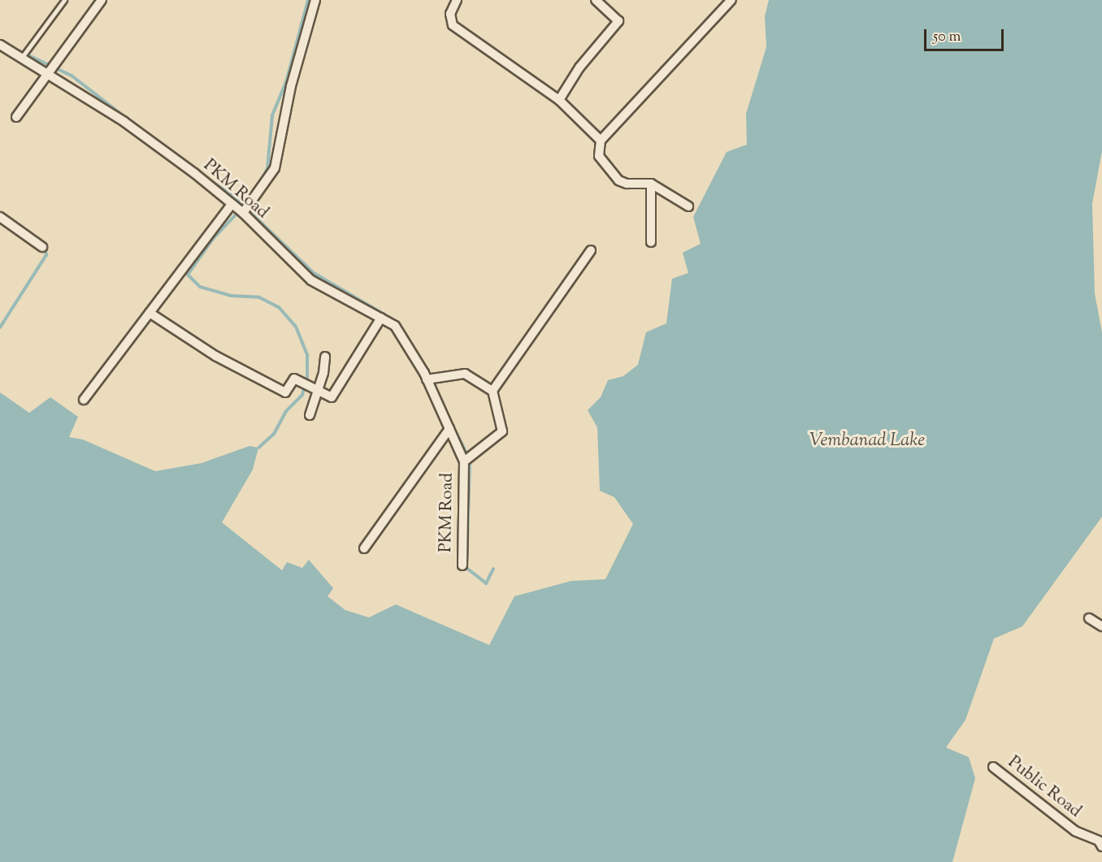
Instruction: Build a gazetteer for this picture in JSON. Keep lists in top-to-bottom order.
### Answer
{
  "streets": {
    "street": ["PKM Road", "Public Road"]
  },
  "water": ["Vembanad Lake"],
  "scale_bar": "50 m"
}
